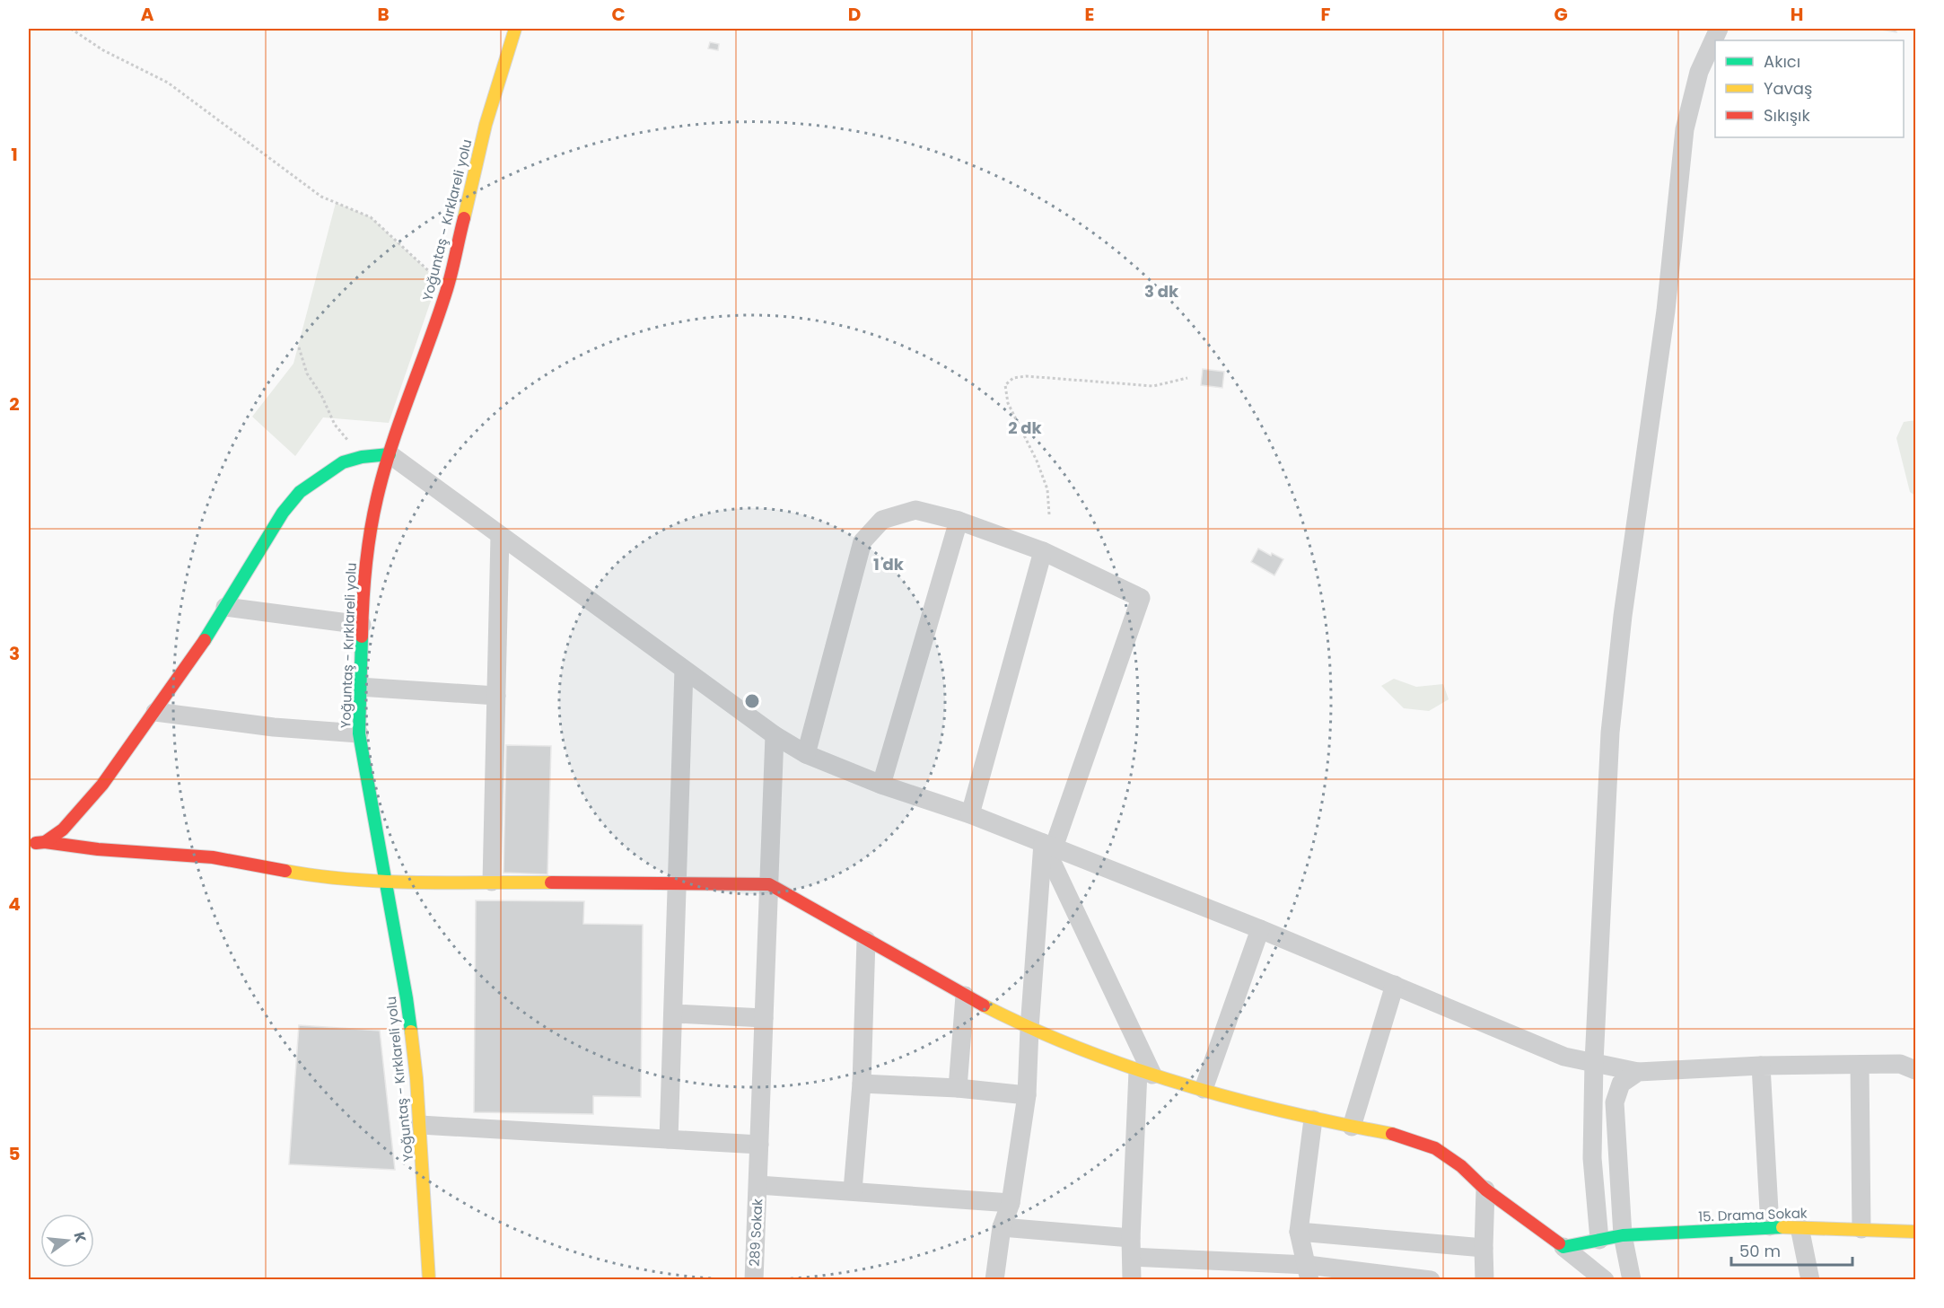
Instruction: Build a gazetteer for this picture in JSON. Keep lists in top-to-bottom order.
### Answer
{
  "streets": {
    "street": ["Yoğuntaş - Kırklareli yolu", "15. Drama Sokak", "289 Sokak"]
  },
  "legend": ["Akıcı", "Yavaş", "Sıkışık"],
  "scale_bar": "50 m",
  "north": "right",
  "grid": {
    "columns": [
      "A",
      "B",
      "C",
      "D",
      "E",
      "F",
      "G",
      "H"
    ],
    "rows": [
      "1",
      "2",
      "3",
      "4",
      "5"
    ]
  },
  "rings": ["3 dk", "2 dk", "1 dk"]
}
